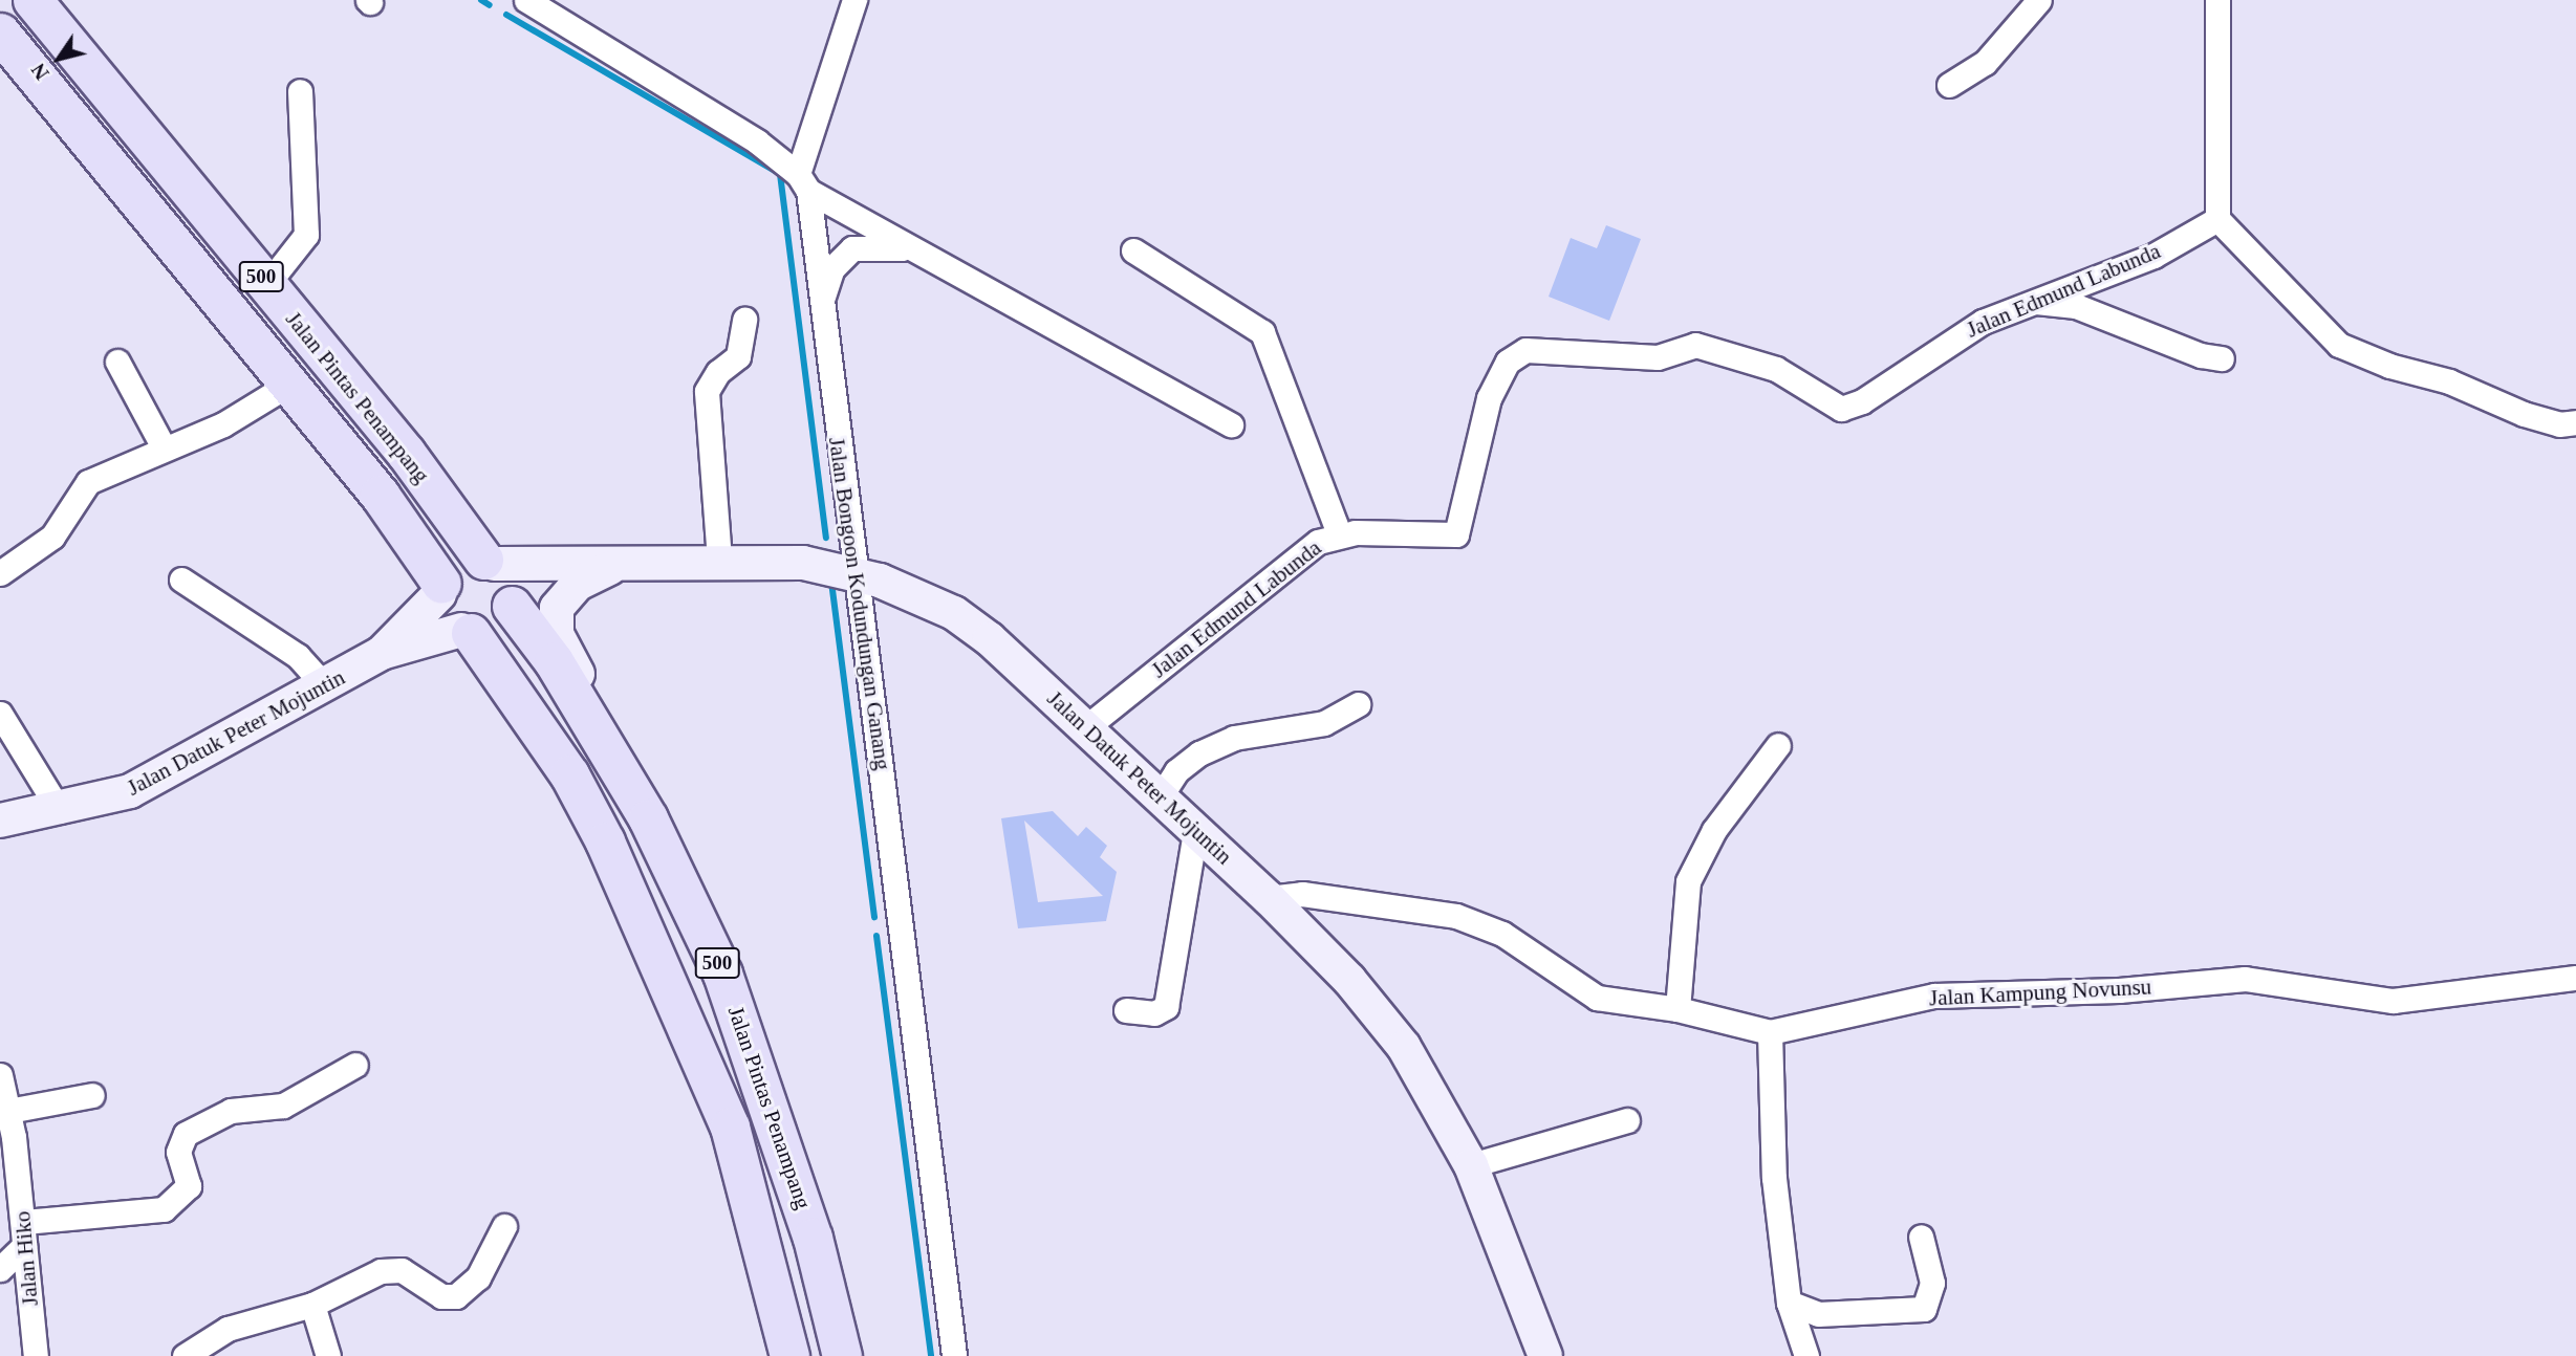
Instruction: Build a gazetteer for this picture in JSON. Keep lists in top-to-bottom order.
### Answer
{
  "streets": {
    "main road": ["500", "Jalan Pintas Penampang", "Jalan Datuk Peter Mojuntin"],
    "street": [
      "Jalan Edmund Labunda",
      "Jalan Bongoon Kodundungan Ganang",
      "Jalan Kampung Novunsu",
      "Jalan Hiko"
    ]
  },
  "crossings": [
    ["500", "Jalan Pintas Penampang"],
    ["500", "Jalan Datuk Peter Mojuntin"],
    ["Jalan Edmund Labunda", "Jalan Datuk Peter Mojuntin"],
    ["Jalan Pintas Penampang", "Jalan Datuk Peter Mojuntin"],
    ["Jalan Bongoon Kodundungan Ganang", "Jalan Datuk Peter Mojuntin"],
    ["Jalan Datuk Peter Mojuntin", "Jalan Kampung Novunsu"]
  ],
  "north": "bottom left"
}
